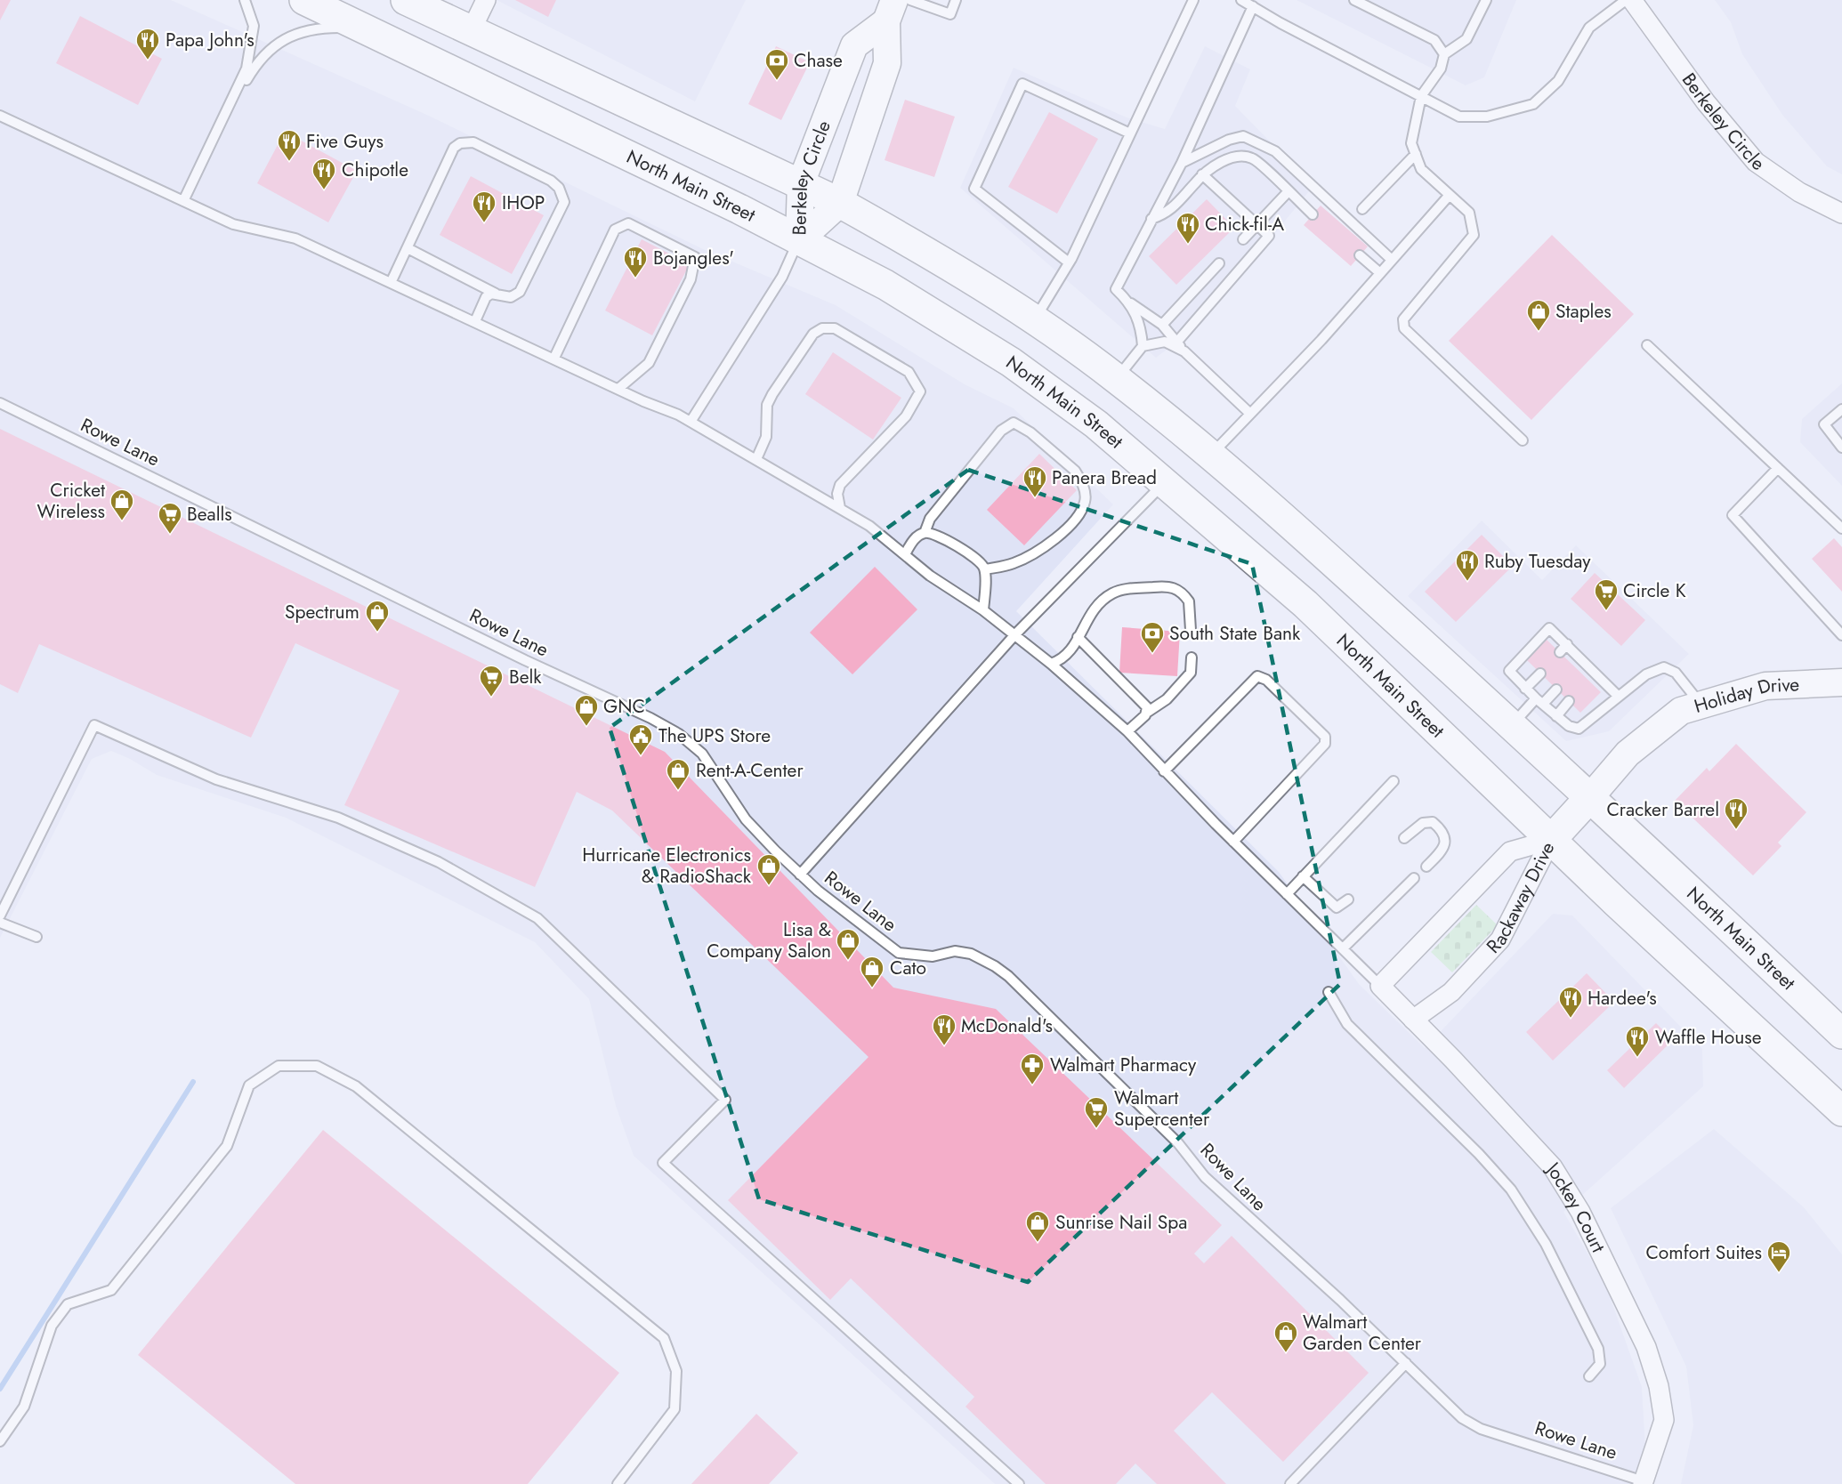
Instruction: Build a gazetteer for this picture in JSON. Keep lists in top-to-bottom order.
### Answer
{
  "streets": {
    "main road": ["North Main Street"],
    "street": [
      "Berkeley Circle",
      "Holiday Drive",
      "Rackaway Drive",
      "Jockey Court"
    ],
    "lane": ["Rowe Lane"]
  },
  "crossings": [
    ["Berkeley Circle", "North Main Street"],
    ["North Main Street", "Holiday Drive"],
    ["North Main Street", "Rackaway Drive"],
    ["Rowe Lane", "Jockey Court"],
    ["Rackaway Drive", "Jockey Court"]
  ],
  "places": {
    "restaurant": [
      "Papa John's",
      "Five Guys",
      "Chipotle",
      "IHOP",
      "Chick-fil-A",
      "Bojangles'",
      "Panera Bread",
      "Ruby Tuesday",
      "Cracker Barrel",
      "Hardee's",
      "McDonald's",
      "Waffle House"
    ],
    "bank": ["Chase", "South State Bank"],
    "shop": [
      "Staples",
      "Cricket Wireless",
      "Spectrum",
      "GNC",
      "Rent-A-Center",
      "Hurricane Electronics & RadioShack",
      "Lisa & Company Salon",
      "Cato",
      "Sunrise Nail Spa",
      "Walmart Garden Center"
    ],
    "supermarket": [
      "Bealls",
      "Circle K",
      "Belk",
      "Walmart Supercenter"
    ],
    "public building": ["The UPS Store"],
    "pharmacy": ["Walmart Pharmacy"],
    "hotel": ["Comfort Suites"]
  }
}
